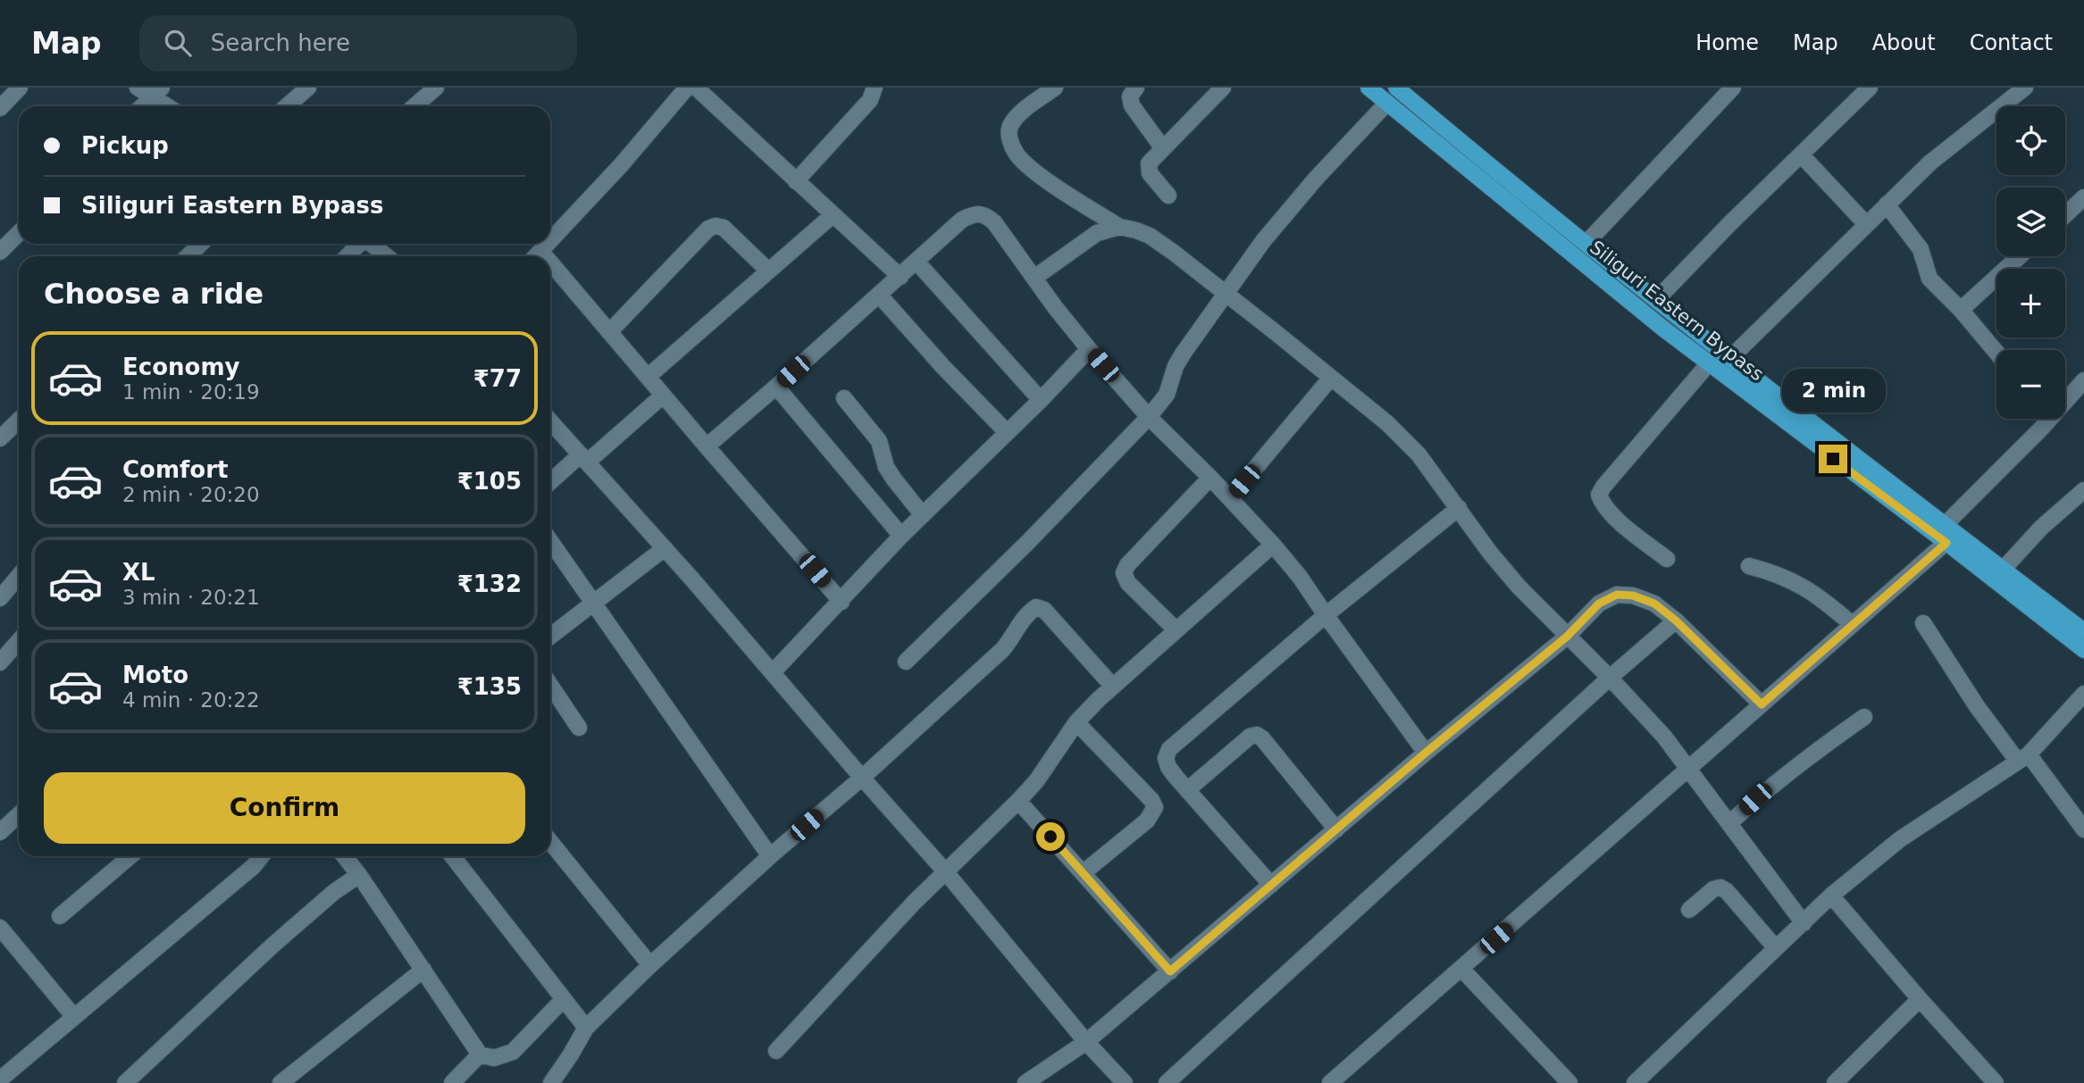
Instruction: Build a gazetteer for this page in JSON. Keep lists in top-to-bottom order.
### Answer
{
  "streets": {
    "main road": ["Siliguri Eastern Bypass"]
  },
  "page": {
    "header": "Map",
    "search": "Search here",
    "nav": [
      "Home",
      "Map",
      "About",
      "Contact"
    ],
    "map_buttons": ["+", "−"],
    "banner": ["Pickup", "Siliguri Eastern Bypass"],
    "heading": "Choose a ride",
    "list": [
      {
        "name": "Economy",
        "note": "1 min · 20:19",
        "value": "₹77"
      },
      {
        "name": "Comfort",
        "note": "2 min · 20:20",
        "value": "₹105"
      },
      {
        "name": "XL",
        "note": "3 min · 20:21",
        "value": "₹132"
      },
      {
        "name": "Moto",
        "note": "4 min · 20:22",
        "value": "₹135"
      }
    ],
    "bubble": "2 min",
    "buttons": "Confirm"
  }
}
